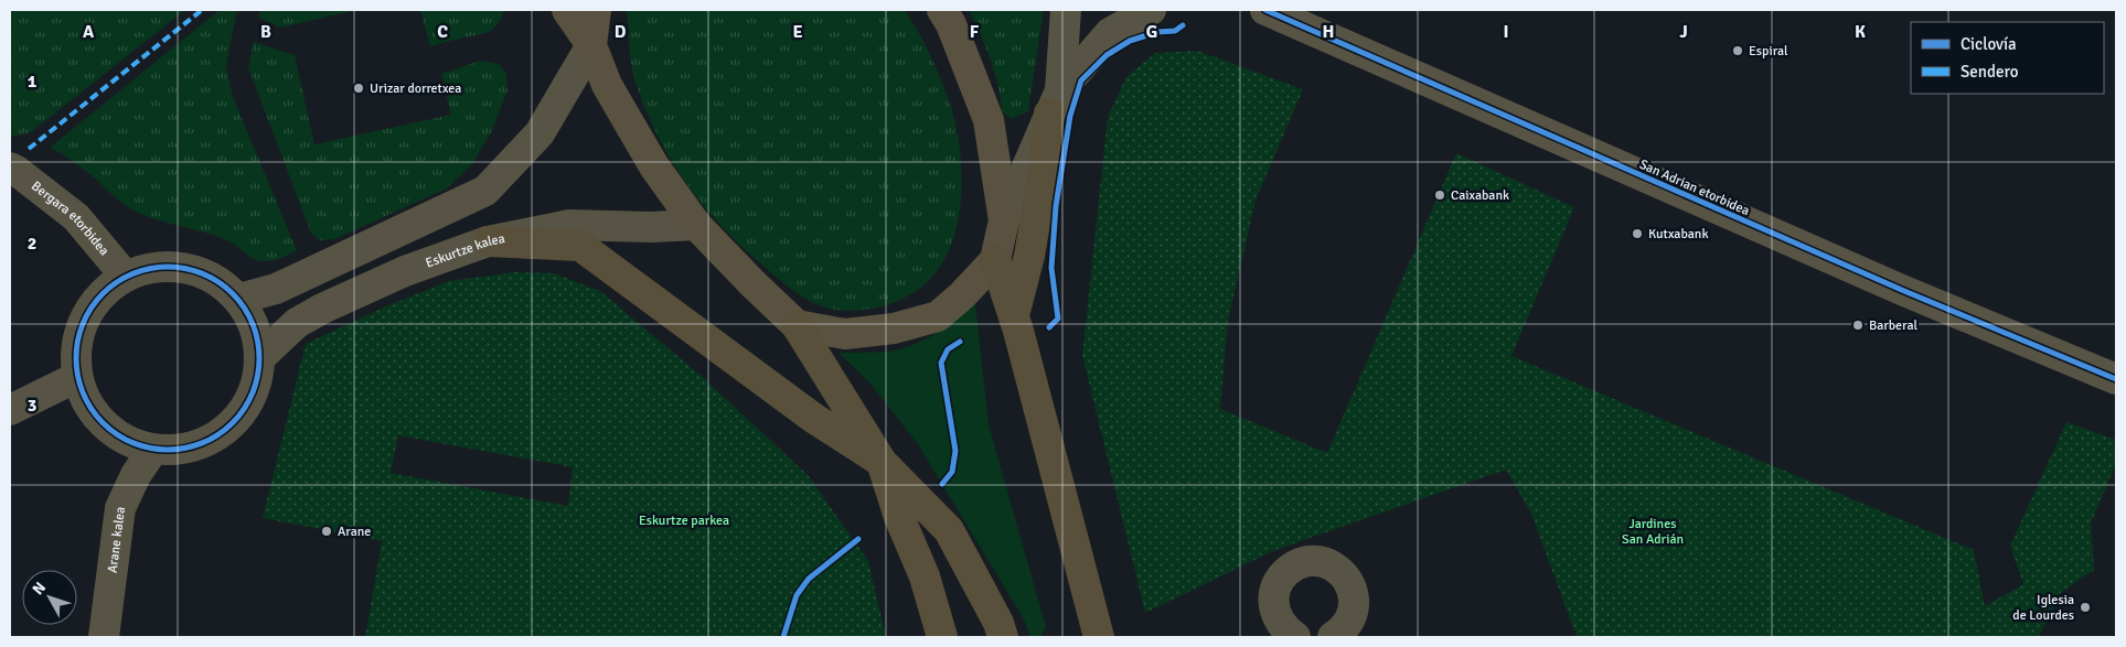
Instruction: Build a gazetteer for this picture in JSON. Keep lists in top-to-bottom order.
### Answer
{
  "streets": {
    "street": [
      "San Adrian etorbidea",
      "Bergara etorbidea",
      "Eskurtze kalea",
      "Arane kalea"
    ]
  },
  "crossings": [
    ["Bergara etorbidea", "Eskurtze kalea"],
    ["Bergara etorbidea", "Arane kalea"],
    ["Eskurtze kalea", "Arane kalea"]
  ],
  "parks": ["Eskurtze parkea", "Jardines San Adrián"],
  "places": [
    "Espiral",
    "Urizar dorretxea",
    "Caixabank",
    "Kutxabank",
    "Barberal",
    "Arane",
    "Iglesia de Lourdes"
  ],
  "legend": ["Ciclovía", "Sendero"],
  "north": "top left",
  "grid": {
    "columns": [
      "A",
      "B",
      "C",
      "D",
      "E",
      "F",
      "G",
      "H",
      "I",
      "J",
      "K"
    ],
    "rows": ["1", "2", "3"]
  }
}
